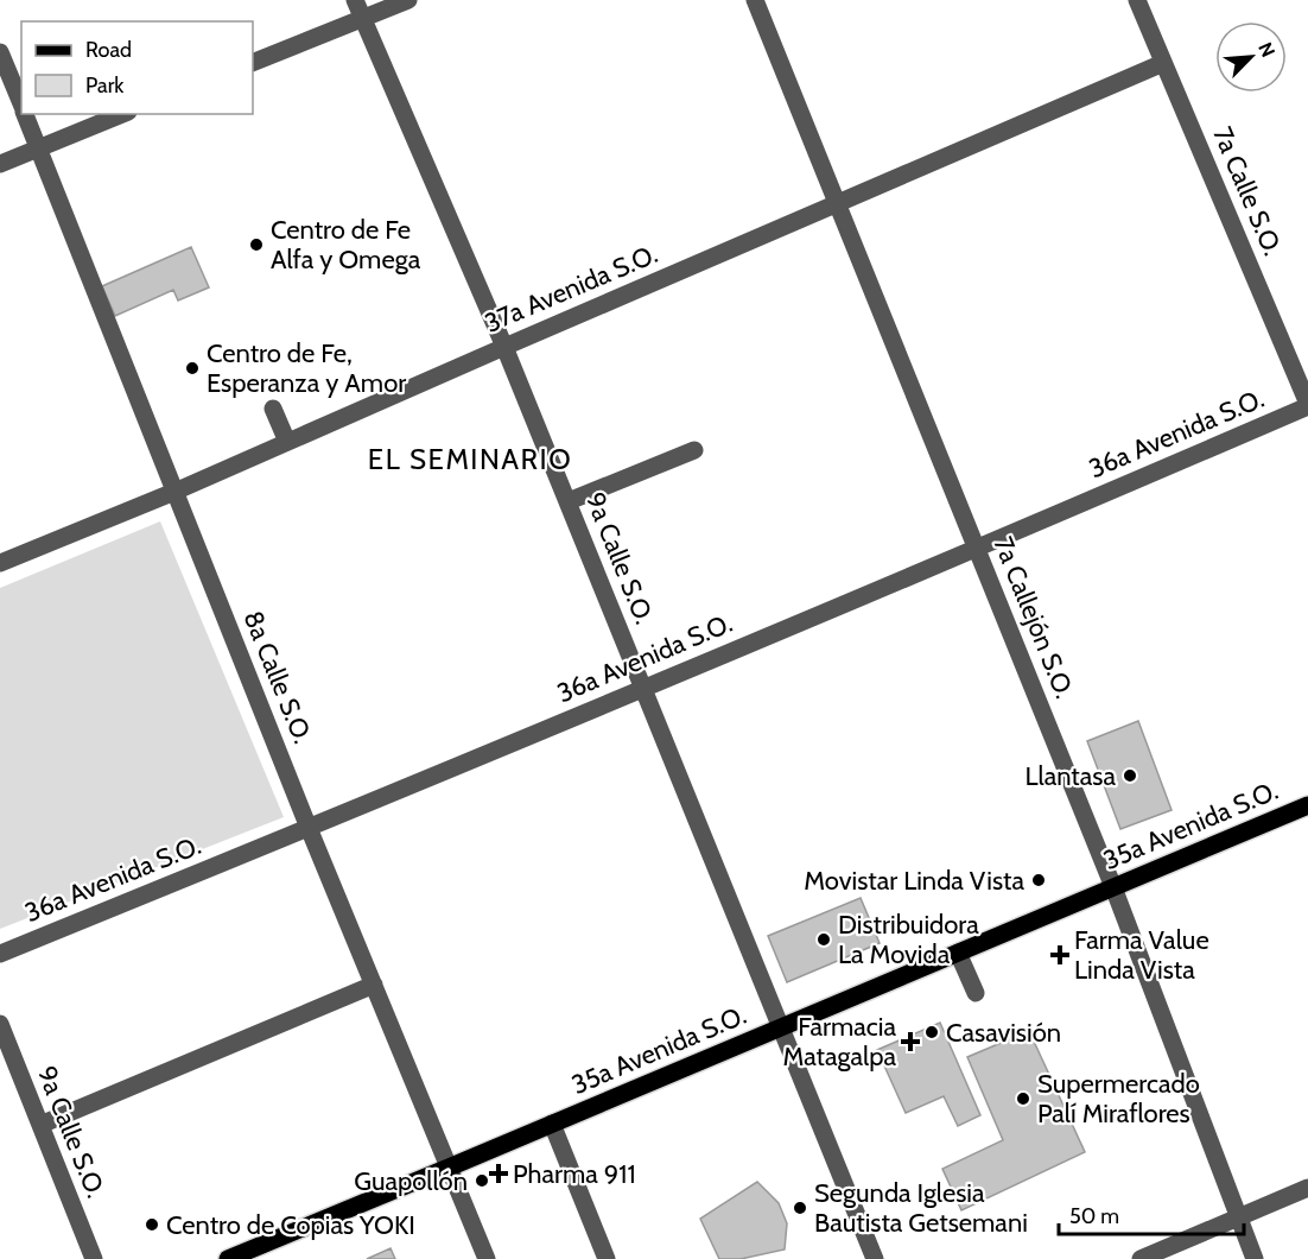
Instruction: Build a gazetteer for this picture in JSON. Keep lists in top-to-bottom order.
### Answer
{
  "streets": {
    "main road": ["35a Avenida S.O."],
    "street": [
      "7a Calle S.O.",
      "37a Avenida S.O.",
      "36a Avenida S.O.",
      "9a Calle S.O.",
      "7a Callejón S.O.",
      "8a Calle S.O."
    ]
  },
  "crossings": [
    ["7a Calle S.O.", "37a Avenida S.O."],
    ["7a Calle S.O.", "36a Avenida S.O."],
    ["37a Avenida S.O.", "9a Calle S.O."],
    ["37a Avenida S.O.", "7a Callejón S.O."],
    ["37a Avenida S.O.", "8a Calle S.O."],
    ["36a Avenida S.O.", "9a Calle S.O."],
    ["36a Avenida S.O.", "7a Callejón S.O."],
    ["36a Avenida S.O.", "8a Calle S.O."],
    ["9a Calle S.O.", "35a Avenida S.O."],
    ["7a Callejón S.O.", "35a Avenida S.O."],
    ["8a Calle S.O.", "35a Avenida S.O."]
  ],
  "districts": ["EL SEMINARIO"],
  "places": {
    "other": [
      "Centro de Fe Alfa y Omega",
      "Centro de Fe, Esperanza y Amor",
      "Llantasa",
      "Movistar Linda Vista",
      "Distribuidora La Movida",
      "Casavisión",
      "Supermercado Palí Miraflores",
      "Guapollón",
      "Segunda Iglesia Bautista Getsemani",
      "Centro de Copias YOKI"
    ],
    "health": ["Farma Value Linda Vista", "Farmacia Matagalpa", "Pharma 911"]
  },
  "legend": ["Road", "Park"],
  "scale_bar": "50 m",
  "north": "top right"
}
